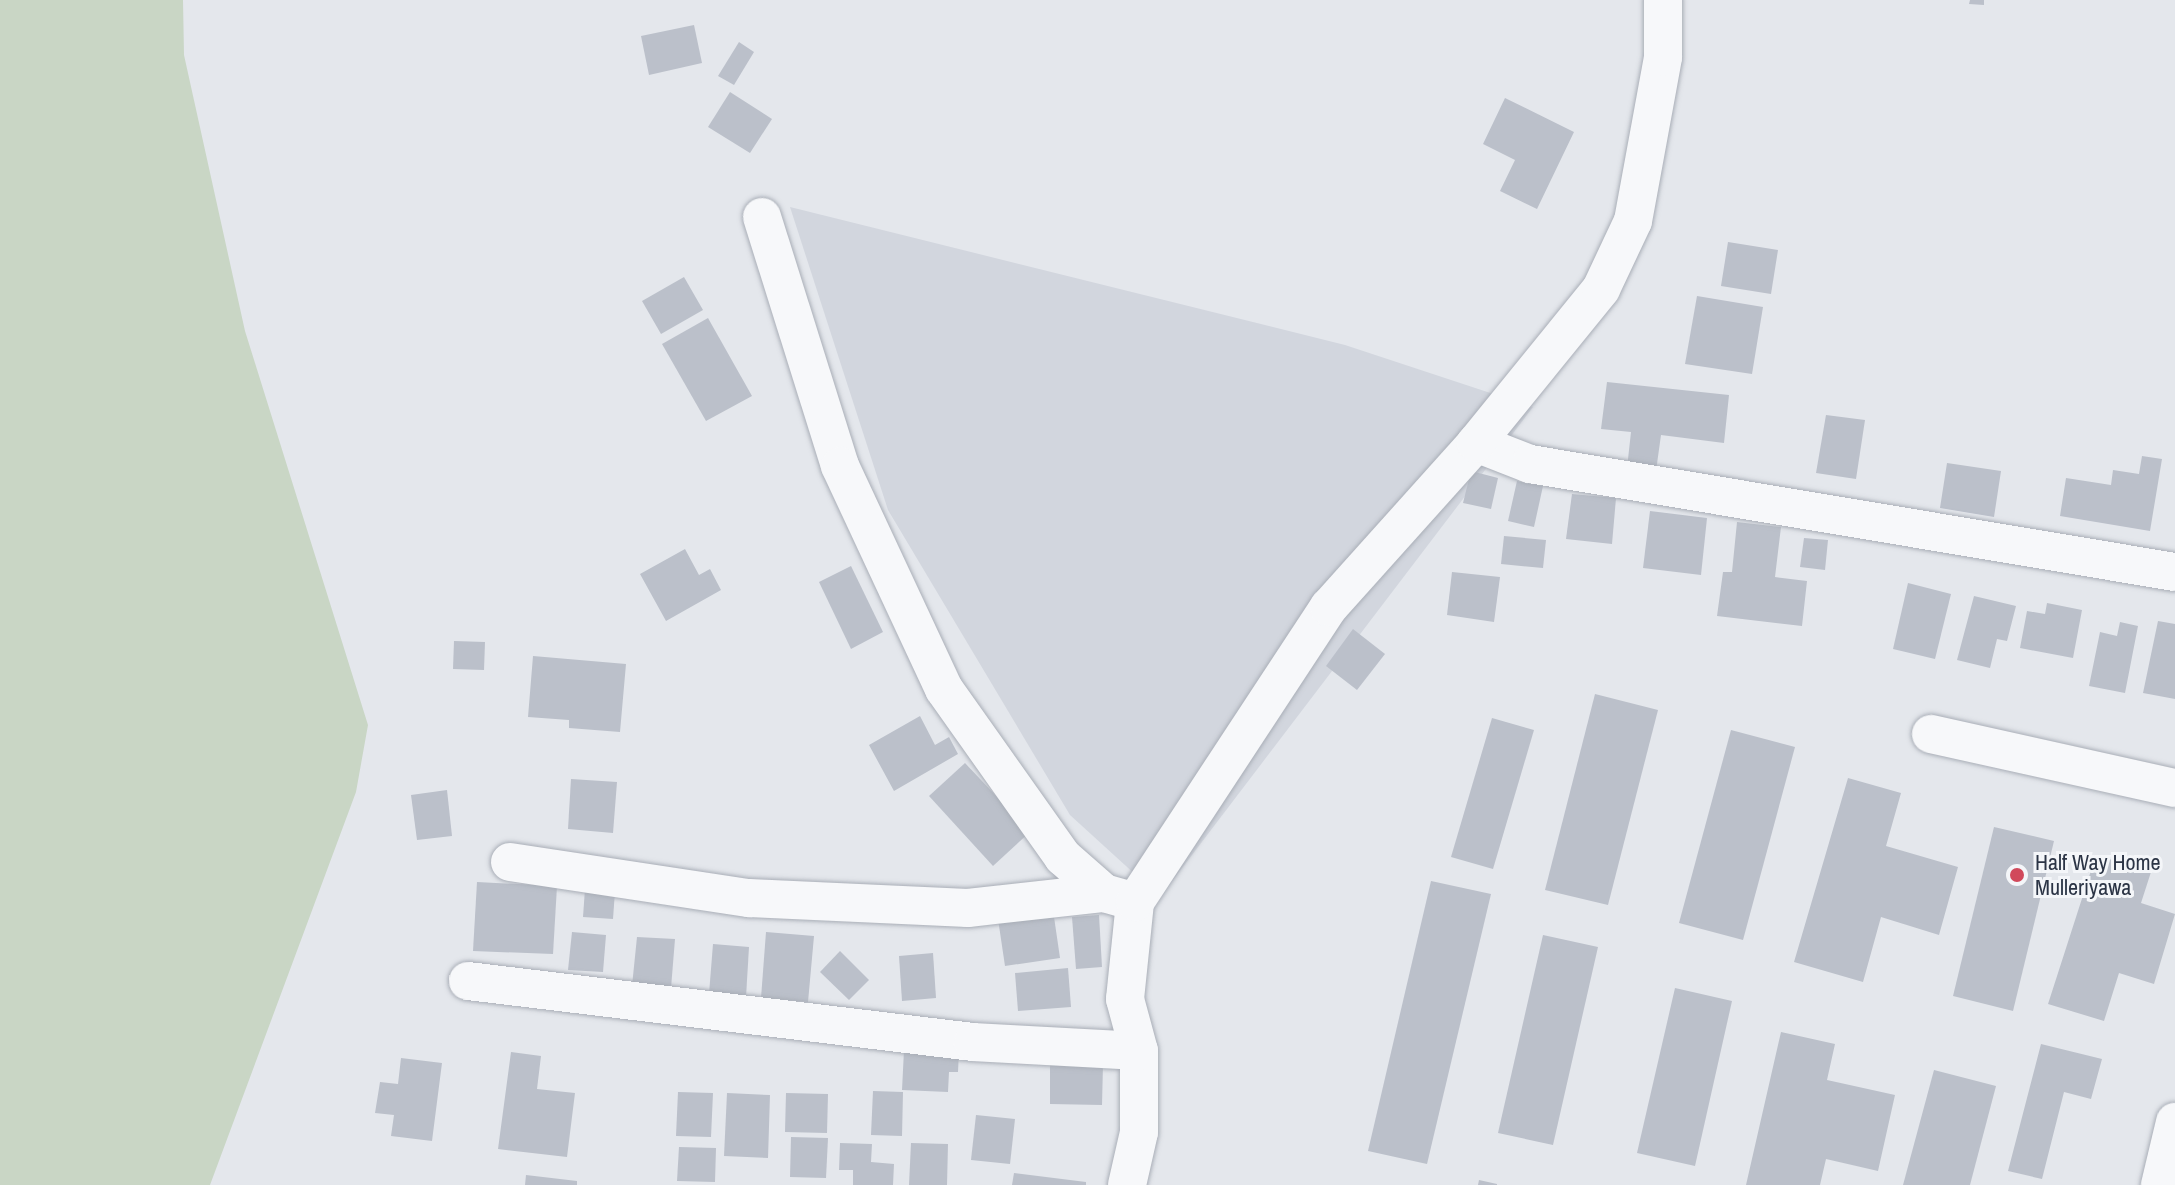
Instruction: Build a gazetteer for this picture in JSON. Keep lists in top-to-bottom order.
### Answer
{
  "places": ["Half Way Home Mulleriyawa"]
}
